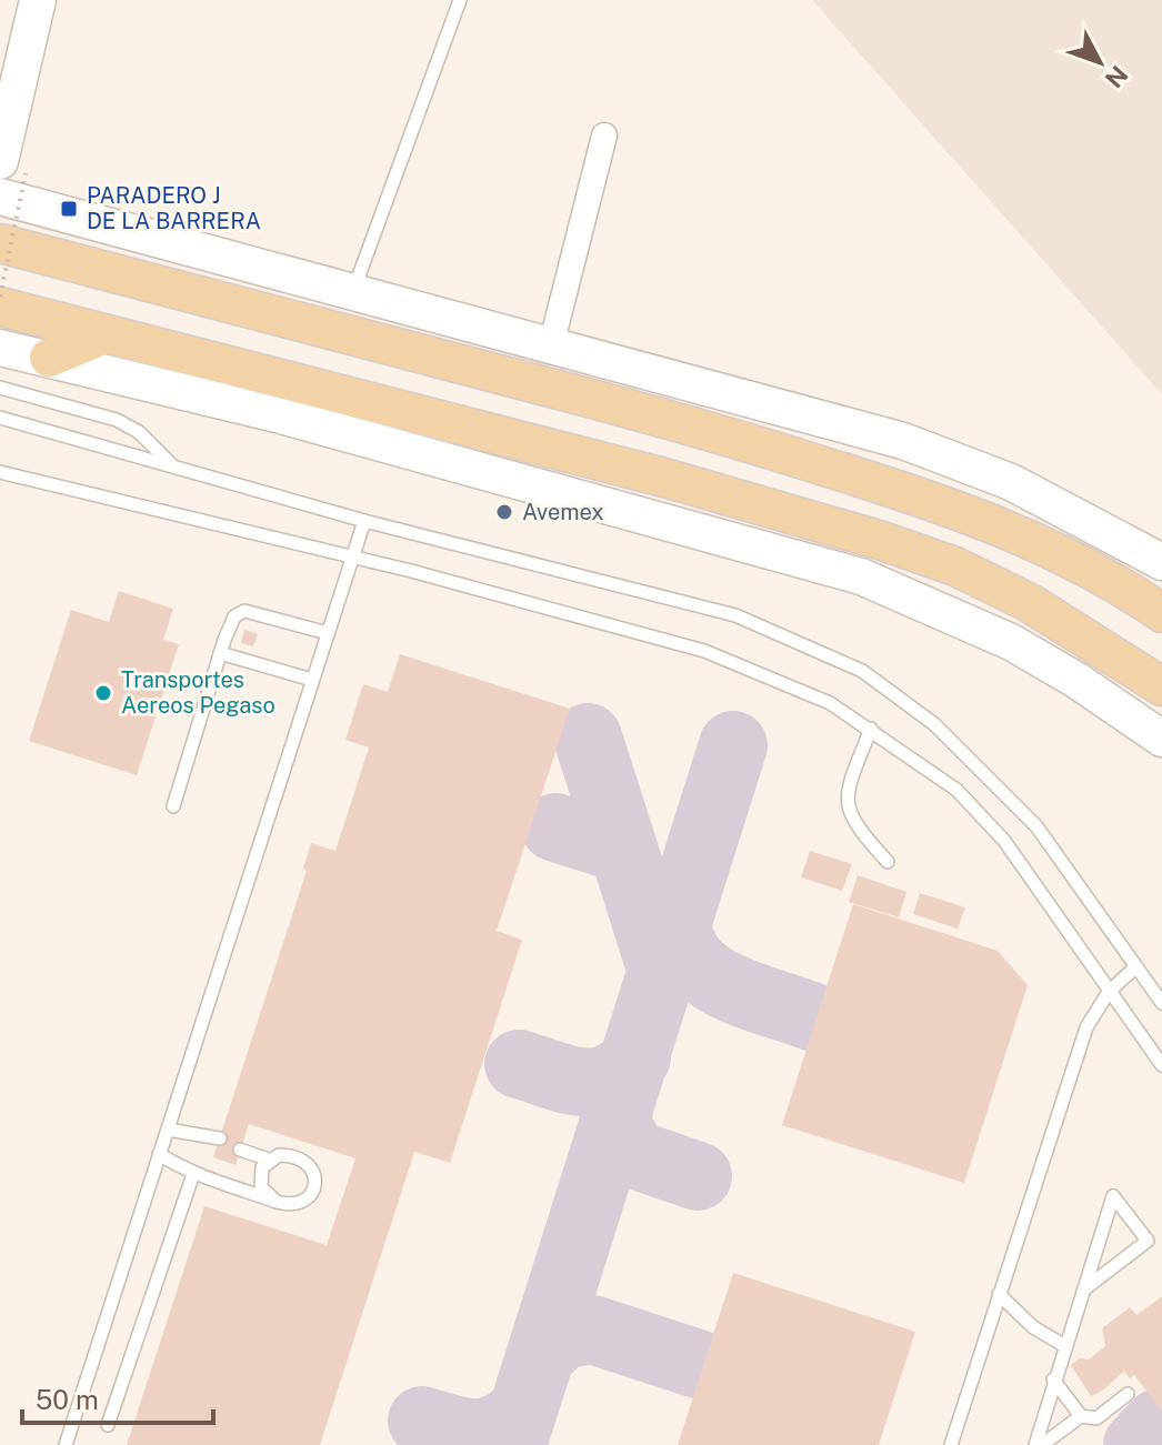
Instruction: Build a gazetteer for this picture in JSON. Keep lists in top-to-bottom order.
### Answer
{
  "places": {
    "transit": ["PARADERO J DE LA BARRERA"],
    "other": ["Avemex", "Transportes Aereos Pegaso"]
  },
  "scale_bar": "50 m",
  "north": "bottom right"
}
